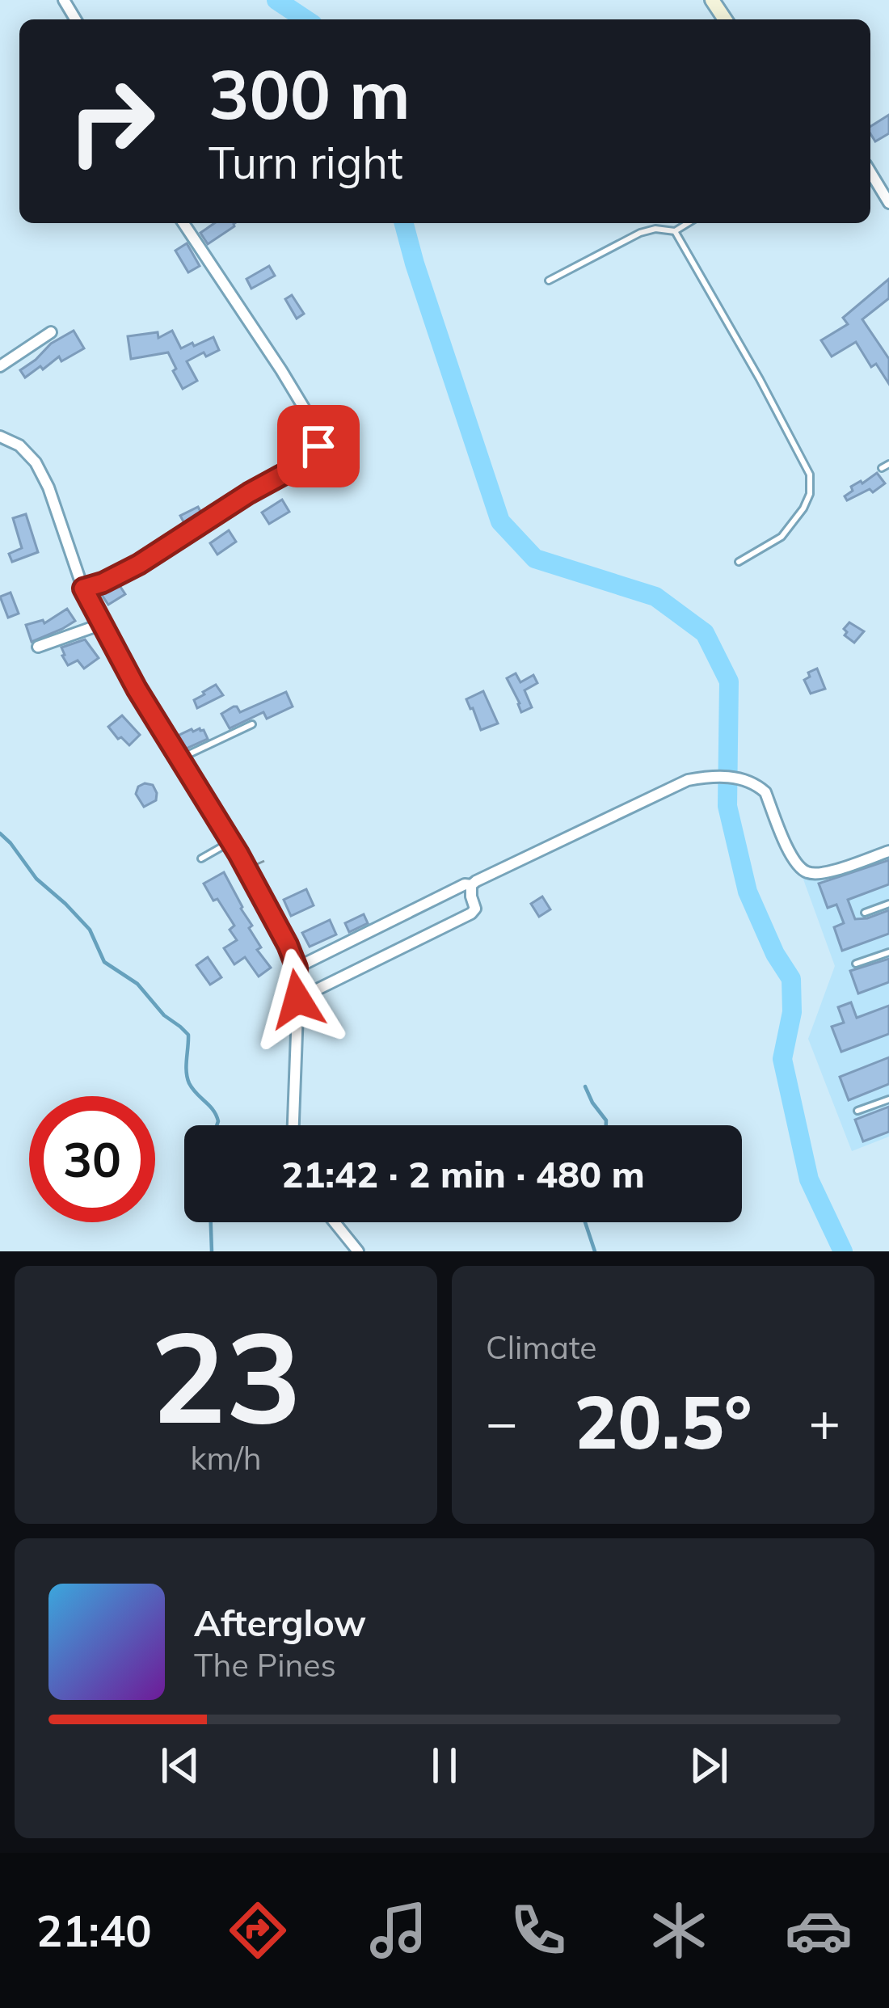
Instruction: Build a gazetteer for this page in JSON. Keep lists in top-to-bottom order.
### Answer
{
  "page": {
    "turn": ["300 m", "Turn right"],
    "limit": "30",
    "trip": "21:42 · 2 min · 480 m",
    "tile": [
      ["23", "km/h"],
      "Climate"
    ],
    "heat": ["−", "20.5°", "+"],
    "song": ["Afterglow", "The Pines"],
    "tabs": "21:40"
  }
}
